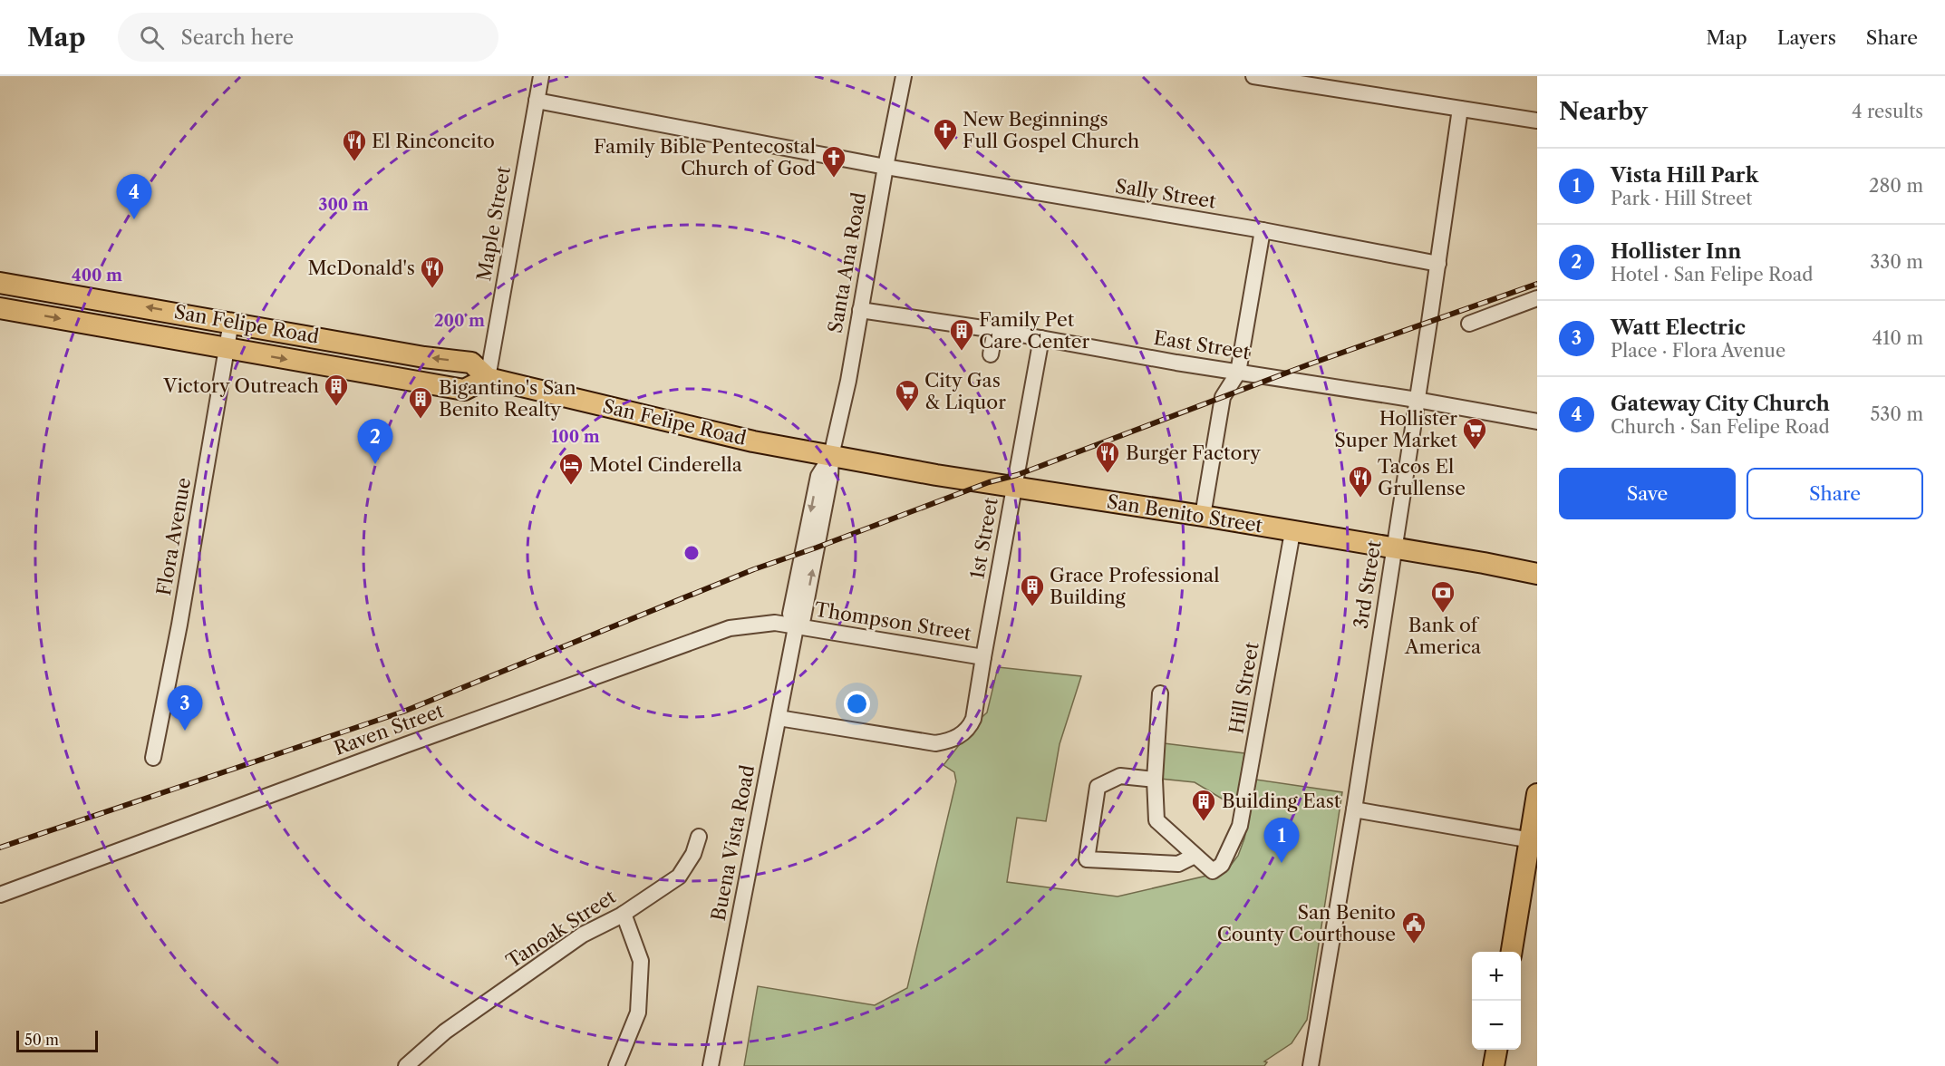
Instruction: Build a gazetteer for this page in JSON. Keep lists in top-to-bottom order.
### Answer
{
  "streets": {
    "main road": ["San Felipe Road", "San Benito Street"],
    "street": [
      "Sally Street",
      "Maple Street",
      "Santa Ana Road",
      "East Street",
      "Flora Avenue",
      "1st Street",
      "3rd Street",
      "Thompson Street",
      "Hill Street",
      "Raven Street",
      "Buena Vista Road",
      "Tanoak Street"
    ]
  },
  "crossings": [
    ["Sally Street", "Maple Street"],
    ["Sally Street", "Santa Ana Road"],
    ["Sally Street", "3rd Street"],
    ["Maple Street", "San Felipe Road"],
    ["Santa Ana Road", "San Felipe Road"],
    ["Santa Ana Road", "East Street"],
    ["Santa Ana Road", "San Benito Street"],
    ["Santa Ana Road", "Buena Vista Road"],
    ["San Felipe Road", "San Benito Street"],
    ["San Felipe Road", "Flora Avenue"],
    ["San Felipe Road", "Buena Vista Road"],
    ["East Street", "1st Street"],
    ["East Street", "3rd Street"],
    ["San Benito Street", "1st Street"],
    ["San Benito Street", "3rd Street"],
    ["San Benito Street", "Hill Street"],
    ["San Benito Street", "Buena Vista Road"],
    ["1st Street", "Thompson Street"],
    ["1st Street", "Buena Vista Road"],
    ["Thompson Street", "Raven Street"],
    ["Thompson Street", "Buena Vista Road"],
    ["Raven Street", "Buena Vista Road"]
  ],
  "places": {
    "church": ["New Beginnings Full Gospel Church", "Family Bible Pentecostal Church of God"],
    "restaurant": [
      "El Rinconcito",
      "McDonald's",
      "Burger Factory",
      "Tacos El Grullense"
    ],
    "building": [
      "Family Pet Care Center",
      "Victory Outreach",
      "Bigantino's San Benito Realty",
      "Grace Professional Building",
      "Building East"
    ],
    "supermarket": ["City Gas & Liquor", "Hollister Super Market"],
    "hotel": ["Motel Cinderella"],
    "bank": ["Bank of America"],
    "public building": ["San Benito County Courthouse"]
  },
  "scale_bar": "50 m",
  "page": {
    "header": "Map",
    "search": "Search here",
    "nav": ["Map", "Layers", "Share"],
    "heading": ["Nearby", "4 results"],
    "list": [
      {
        "mark": "1",
        "name": "Vista Hill Park",
        "note": "Park · Hill Street",
        "value": "280 m"
      },
      {
        "mark": "2",
        "name": "Hollister Inn",
        "note": "Hotel · San Felipe Road",
        "value": "330 m"
      },
      {
        "mark": "3",
        "name": "Watt Electric",
        "note": "Place · Flora Avenue",
        "value": "410 m"
      },
      {
        "mark": "4",
        "name": "Gateway City Church",
        "note": "Church · San Felipe Road",
        "value": "530 m"
      }
    ],
    "pins": [
      "4",
      "2",
      "3",
      "1"
    ],
    "buttons": ["Save", "Share"],
    "map_buttons": ["+", "−"],
    "scale": "50 m"
  },
  "rings": [
    "300 m",
    "400 m",
    "200 m",
    "100 m"
  ]
}
